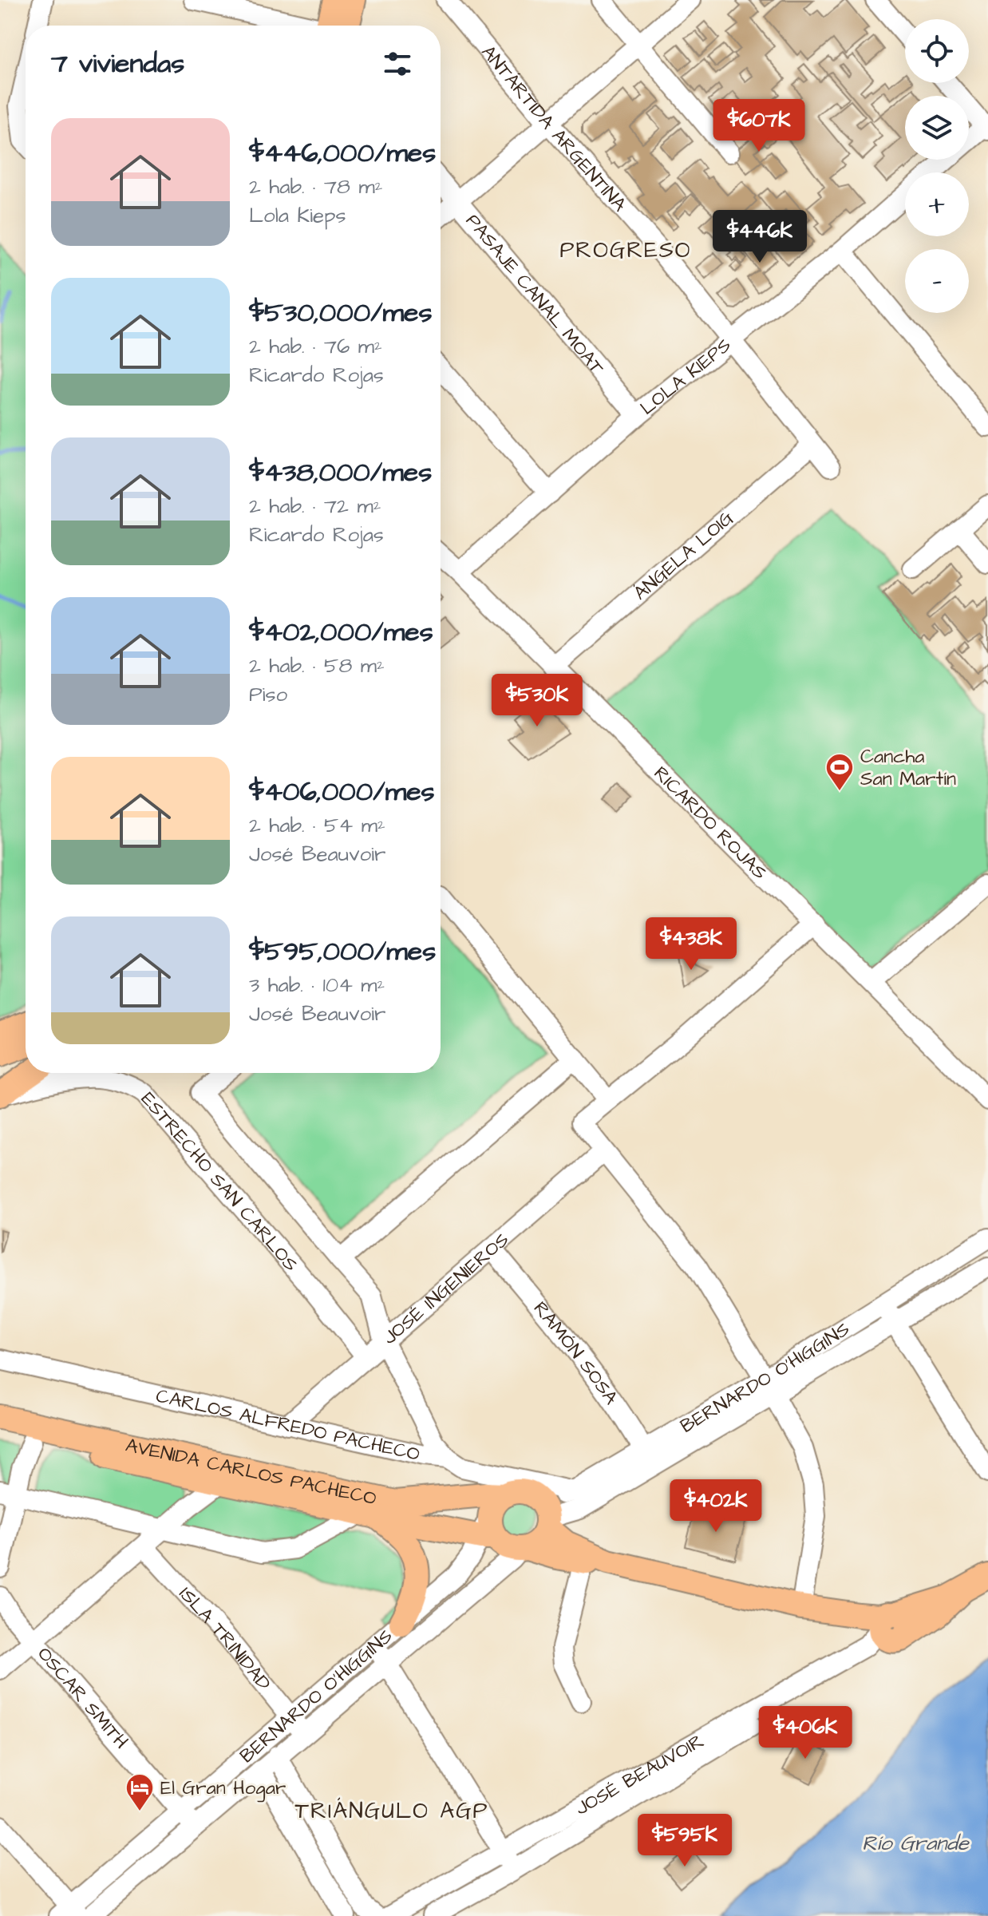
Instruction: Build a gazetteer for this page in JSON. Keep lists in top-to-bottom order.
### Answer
{
  "streets": {
    "main road": ["AVENIDA CARLOS PACHECO", "JOSÉ BEAUVOIR"],
    "street": [
      "ANTÁRTIDA ARGENTINA",
      "PASAJE CANAL MOAT",
      "LOLA KIEPS",
      "ÁNGELA LOIG",
      "RICARDO ROJAS",
      "ESTRECHO SAN CARLOS",
      "JOSÉ INGENIEROS",
      "RAMÓN SOSA",
      "BERNARDO O'HIGGINS",
      "CARLOS ALFREDO PACHECO",
      "ISLA TRINIDAD",
      "OSCAR SMITH"
    ]
  },
  "crossings": [
    ["ANTÁRTIDA ARGENTINA", "LOLA KIEPS"],
    ["ANTÁRTIDA ARGENTINA", "ÁNGELA LOIG"],
    ["PASAJE CANAL MOAT", "LOLA KIEPS"],
    ["LOLA KIEPS", "RICARDO ROJAS"],
    ["ÁNGELA LOIG", "RICARDO ROJAS"],
    ["ESTRECHO SAN CARLOS", "JOSÉ INGENIEROS"],
    ["JOSÉ INGENIEROS", "RAMÓN SOSA"],
    ["JOSÉ INGENIEROS", "CARLOS ALFREDO PACHECO"],
    ["RAMÓN SOSA", "BERNARDO O'HIGGINS"],
    ["BERNARDO O'HIGGINS", "CARLOS ALFREDO PACHECO"],
    ["BERNARDO O'HIGGINS", "AVENIDA CARLOS PACHECO"],
    ["BERNARDO O'HIGGINS", "ISLA TRINIDAD"],
    ["BERNARDO O'HIGGINS", "OSCAR SMITH"],
    ["CARLOS ALFREDO PACHECO", "AVENIDA CARLOS PACHECO"]
  ],
  "districts": ["PROGRESO", "TRIÁNGULO AGP"],
  "water": ["Río Grande"],
  "places": {
    "sports": ["Cancha San Martín"],
    "hotel": ["El Gran Hogar"]
  },
  "page": {
    "map_buttons": ["+", "−"],
    "heading": "7 viviendas",
    "price": [
      "$607K",
      "$446K",
      "$530K",
      "$438K",
      "$402K",
      "$406K",
      "$595K"
    ],
    "list": [
      {
        "name": "$446,000/mes",
        "note": "2 hab. · 78 m² · Lola Kieps"
      },
      {
        "name": "$530,000/mes",
        "note": "2 hab. · 76 m² · Ricardo Rojas"
      },
      {
        "name": "$438,000/mes",
        "note": "2 hab. · 72 m² · Ricardo Rojas"
      },
      {
        "name": "$402,000/mes",
        "note": "2 hab. · 58 m² · Piso"
      },
      {
        "name": "$406,000/mes",
        "note": "2 hab. · 54 m² · José Beauvoir"
      },
      {
        "name": "$595,000/mes",
        "note": "3 hab. · 104 m² · José Beauvoir"
      }
    ]
  }
}
